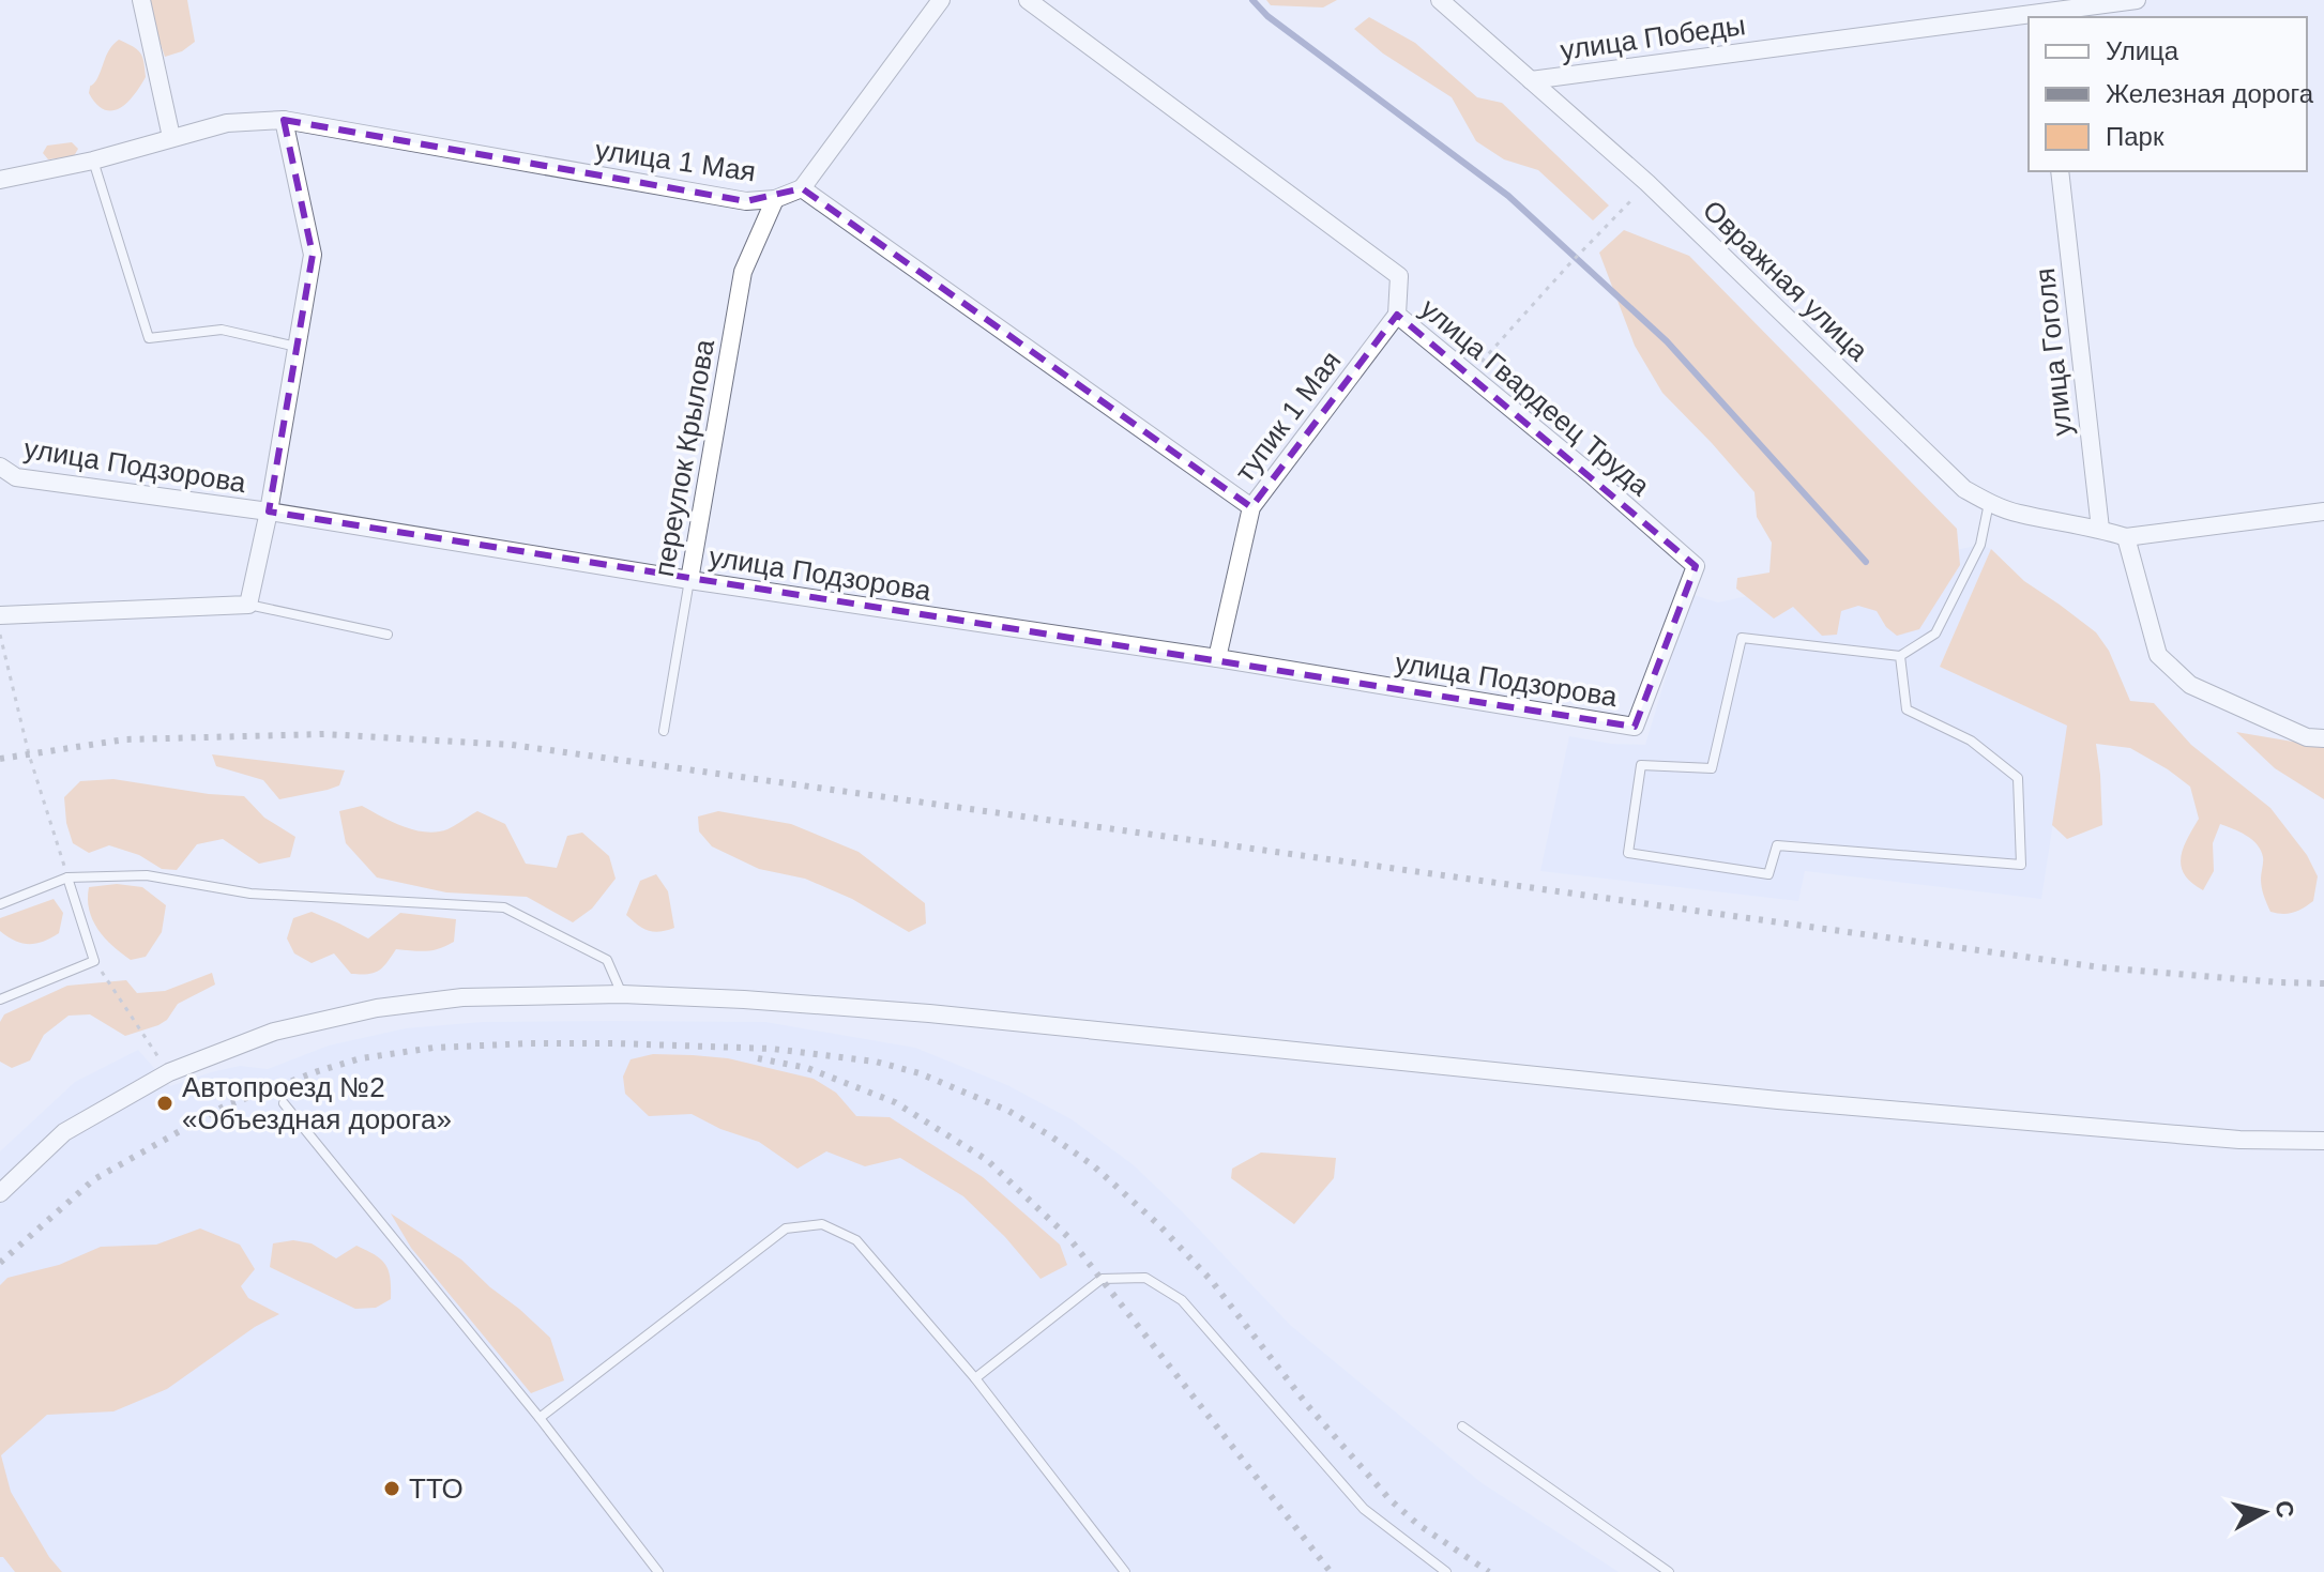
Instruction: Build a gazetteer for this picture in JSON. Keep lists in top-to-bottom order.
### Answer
{
  "streets": {
    "street": [
      "улица Победы",
      "улица 1 Мая",
      "Овражная улица",
      "улица Гоголя",
      "улица Гвардеец Труда",
      "тупик 1 Мая",
      "переулок Крылова",
      "улица Подзорова"
    ]
  },
  "crossings": [
    ["улица Победы", "Овражная улица"],
    ["улица 1 Мая", "переулок Крылова"],
    ["Овражная улица", "улица Гоголя"],
    ["улица Гвардеец Труда", "тупик 1 Мая"],
    ["улица Гвардеец Труда", "улица Подзорова"],
    ["тупик 1 Мая", "улица Подзорова"],
    ["переулок Крылова", "улица Подзорова"]
  ],
  "places": ["Автопроезд №2 «Объездная дорога»", "ТТО"],
  "legend": ["Улица", "Железная дорога", "Парк"],
  "north": "right"
}
